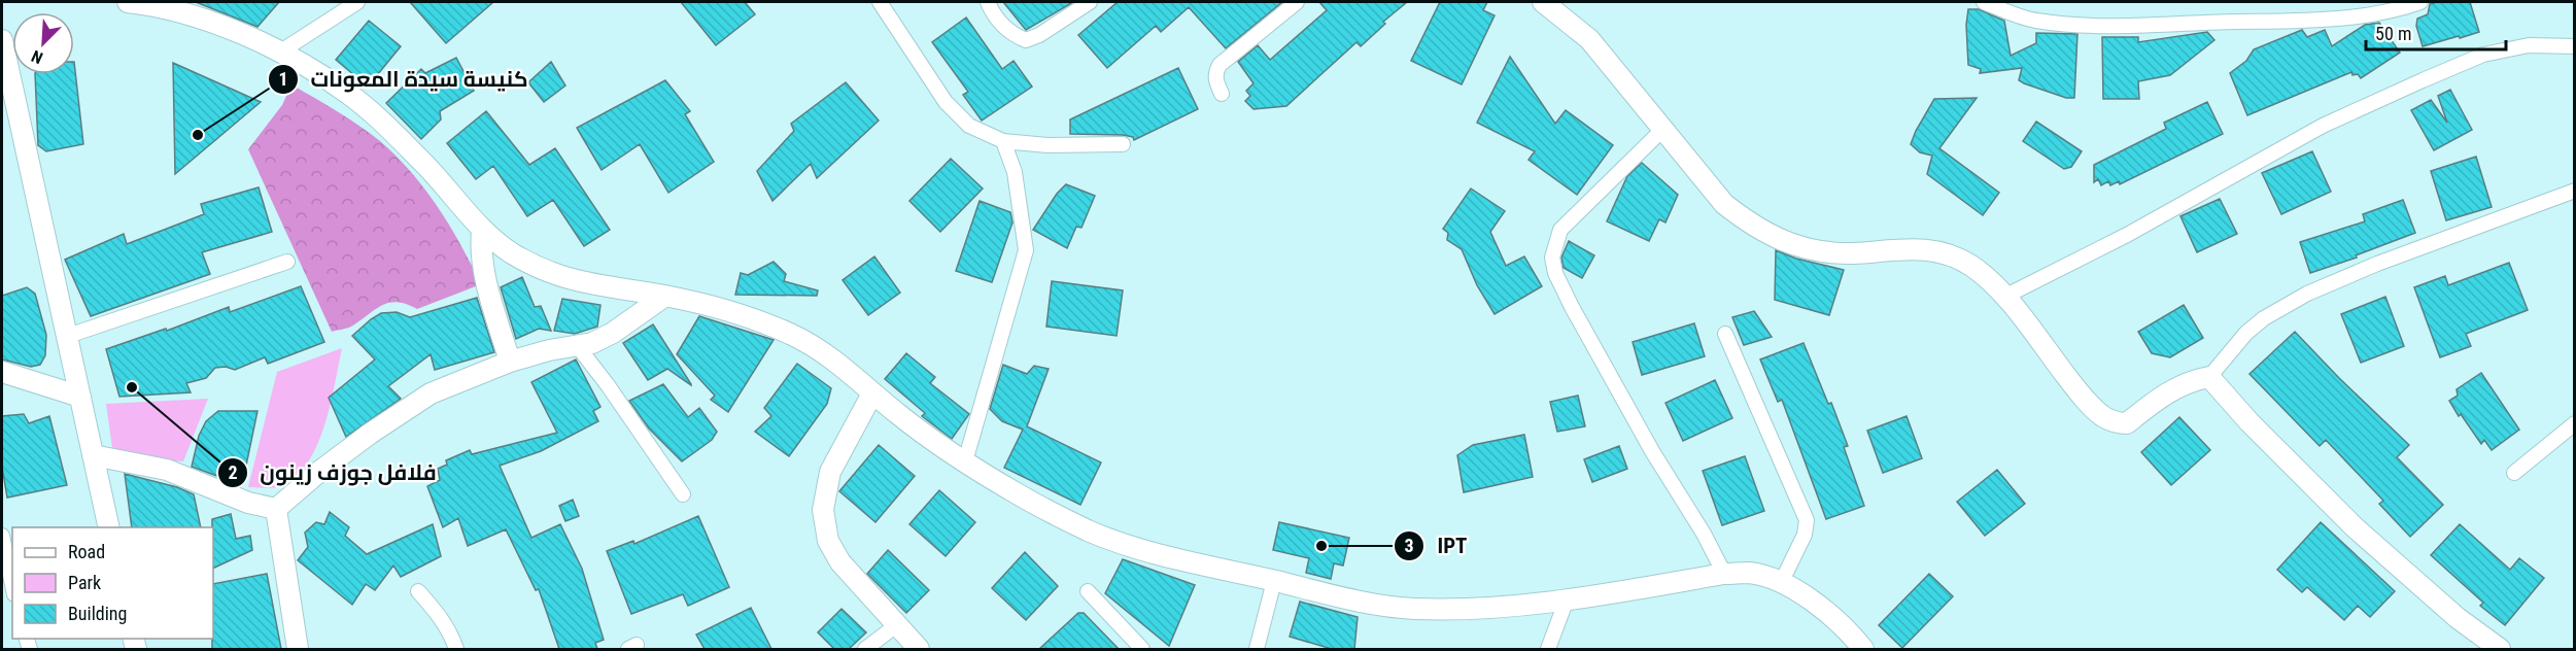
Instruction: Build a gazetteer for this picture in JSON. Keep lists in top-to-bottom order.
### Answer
{
  "places": ["كنيسة سيدة المعونات", "فلافل جوزف زينون", "IPT"],
  "legend": ["Road", "Park", "Building"],
  "scale_bar": "50 m",
  "north": "bottom left"
}
